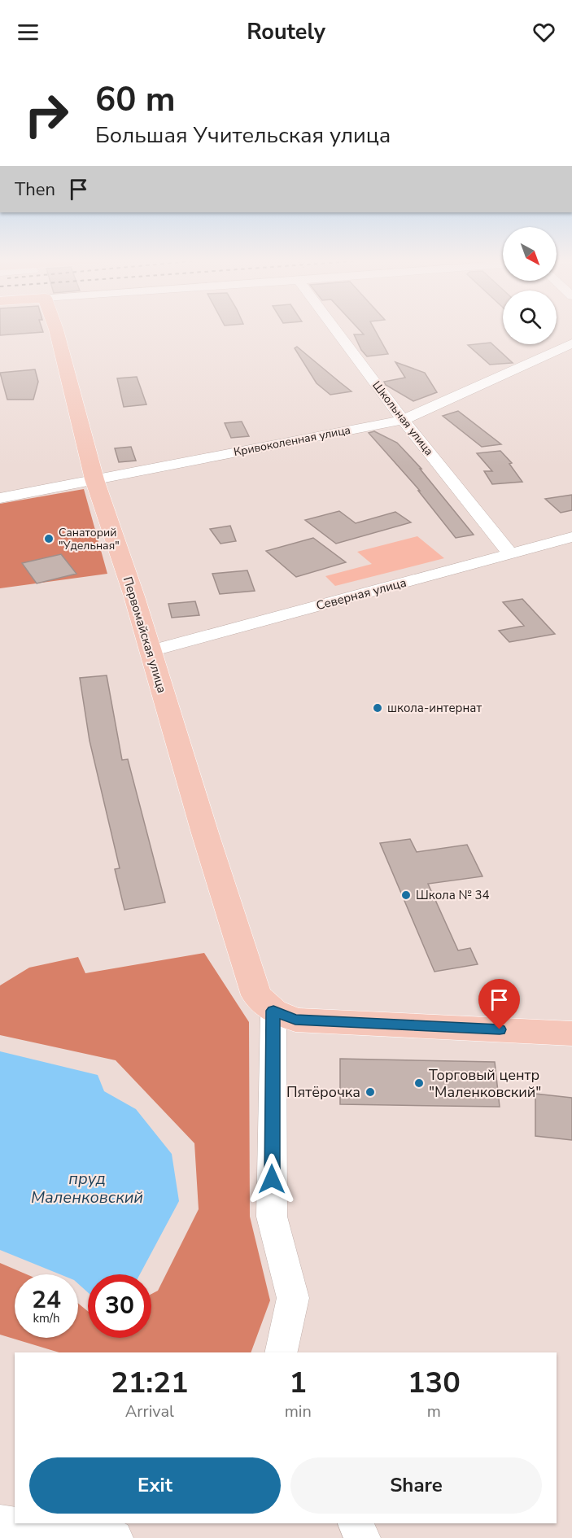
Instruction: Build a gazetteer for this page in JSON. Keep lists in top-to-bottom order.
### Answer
{
  "streets": {
    "main road": ["Первомайская улица"],
    "street": ["Школьная улица", "Кривоколенная улица", "Северная улица"]
  },
  "crossings": [
    ["Школьная улица", "Кривоколенная улица"],
    ["Школьная улица", "Северная улица"],
    ["Кривоколенная улица", "Первомайская улица"],
    ["Северная улица", "Первомайская улица"]
  ],
  "water": ["пруд Маленковский"],
  "places": [
    "Санаторий \"Удельная\"",
    "школа-интернат",
    "Школа № 34",
    "Торговый центр \"Маленковский\"",
    "Пятёрочка"
  ],
  "north": "bottom right",
  "page": {
    "header": "Routely",
    "turn": ["60 m", "Большая Учительская улица"],
    "then": "Then",
    "speed": "24 km/h",
    "limit": "30",
    "eta": [
      "21:21",
      "Arrival",
      "1",
      "min",
      "130",
      "m"
    ],
    "buttons": ["Exit", "Share"]
  }
}
